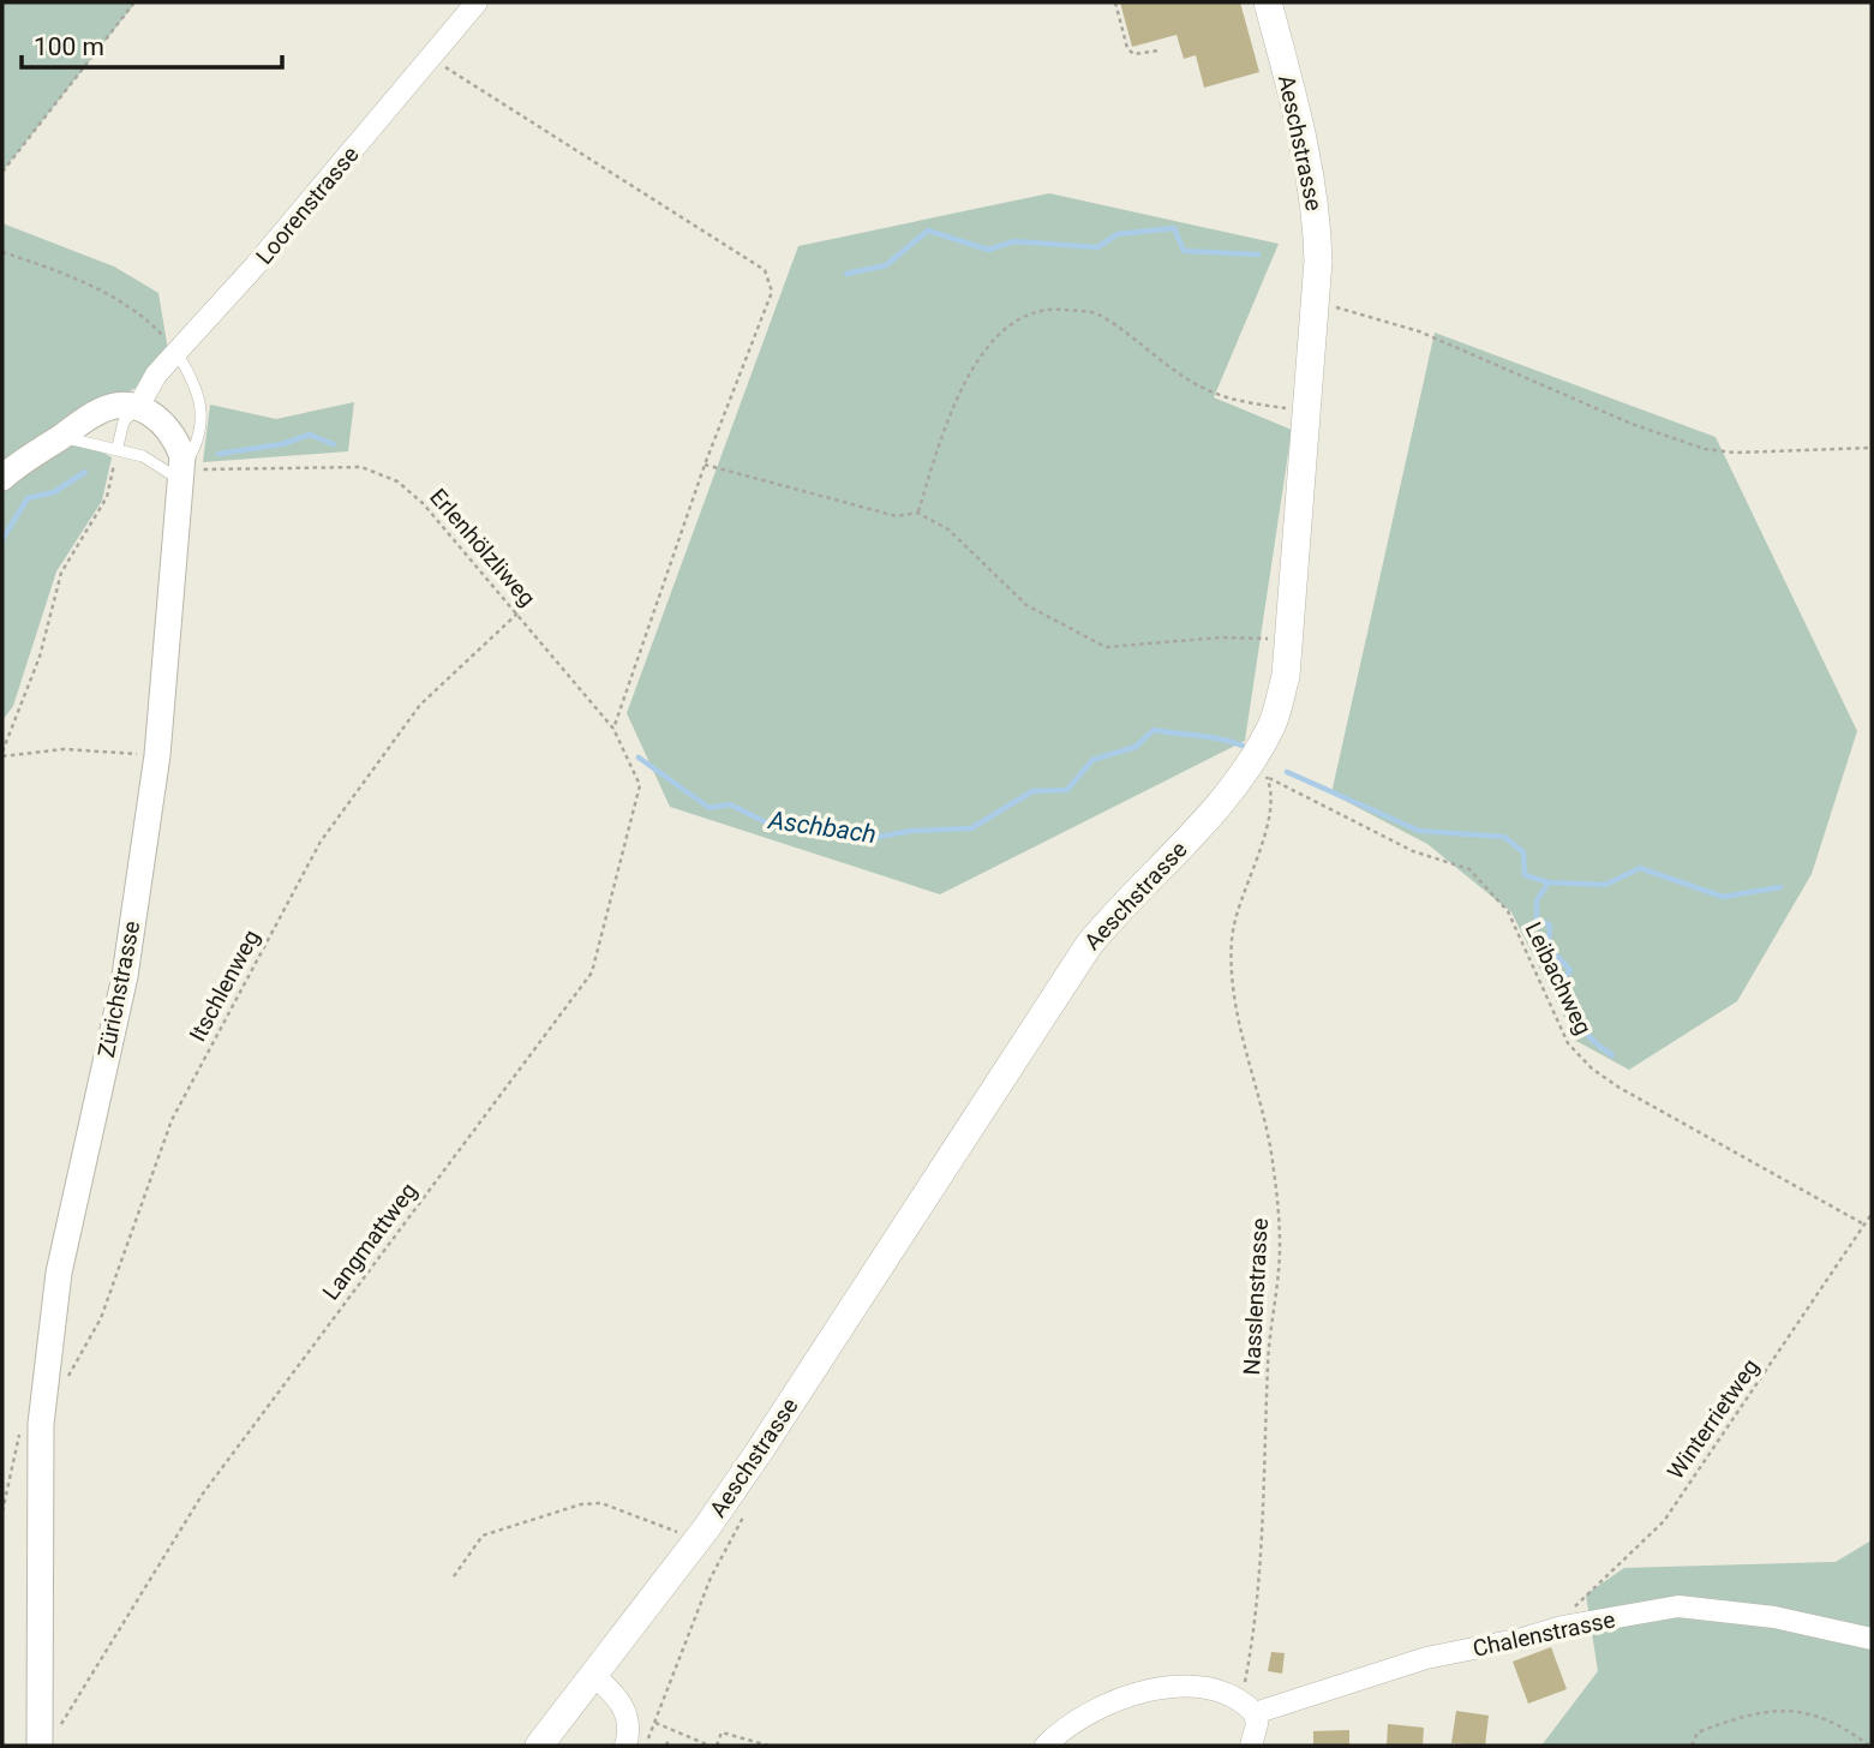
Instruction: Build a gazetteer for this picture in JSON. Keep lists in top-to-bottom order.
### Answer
{
  "streets": {
    "main road": ["Aeschstrasse"],
    "street": ["Loorenstrasse", "Zürichstrasse", "Chalenstrasse"],
    "path": [
      "Erlenhölzliweg",
      "Leibachweg",
      "Itschlenweg",
      "Langmattweg",
      "Nasslenstrasse",
      "Winterrietweg"
    ]
  },
  "crossings": [
    ["Aeschstrasse", "Leibachweg"],
    ["Aeschstrasse", "Nasslenstrasse"],
    ["Loorenstrasse", "Zürichstrasse"],
    ["Erlenhölzliweg", "Itschlenweg"],
    ["Erlenhölzliweg", "Zürichstrasse"],
    ["Erlenhölzliweg", "Langmattweg"],
    ["Leibachweg", "Nasslenstrasse"],
    ["Leibachweg", "Winterrietweg"],
    ["Zürichstrasse", "Langmattweg"],
    ["Nasslenstrasse", "Chalenstrasse"],
    ["Winterrietweg", "Chalenstrasse"]
  ],
  "water": ["Aschbach"],
  "scale_bar": "100 m"
}
